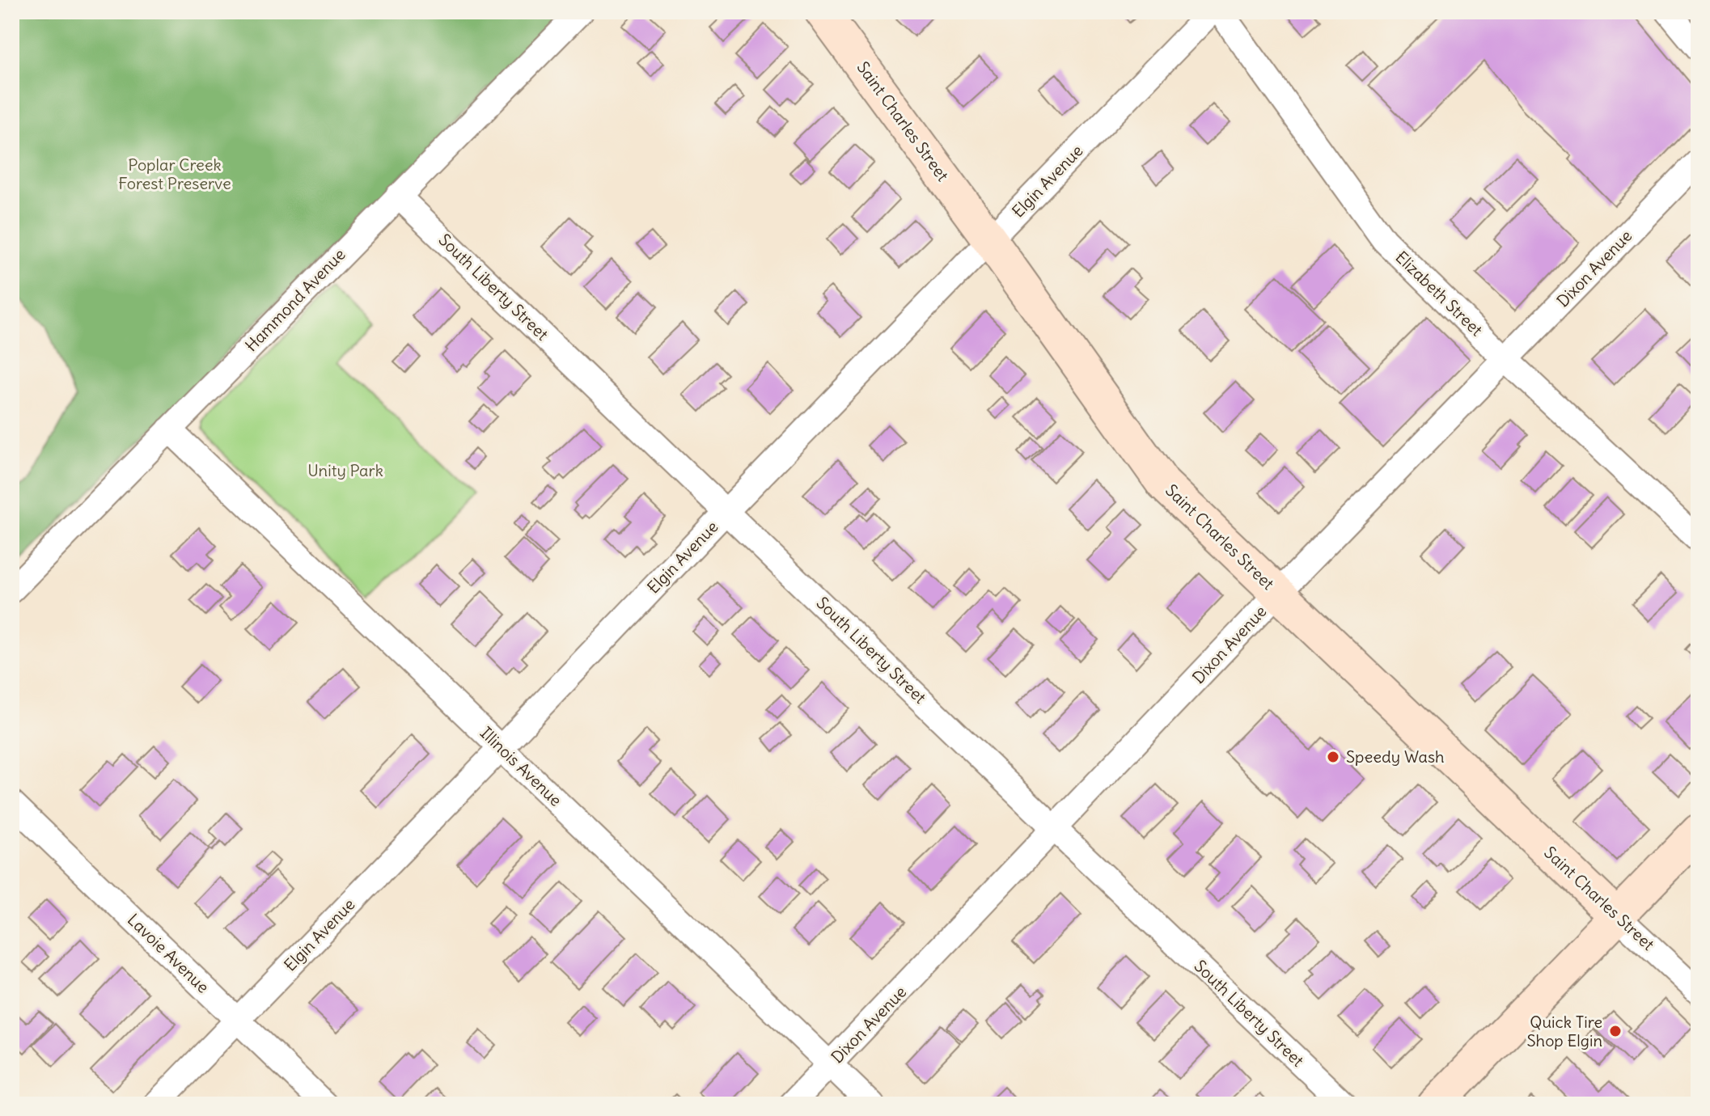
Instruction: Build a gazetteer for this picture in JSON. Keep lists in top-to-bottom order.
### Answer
{
  "streets": {
    "main road": ["Saint Charles Street"],
    "street": [
      "Elgin Avenue",
      "Dixon Avenue",
      "South Liberty Street",
      "Elizabeth Street",
      "Hammond Avenue",
      "Illinois Avenue",
      "Lavoie Avenue"
    ]
  },
  "crossings": [
    ["Saint Charles Street", "Elgin Avenue"],
    ["Saint Charles Street", "Dixon Avenue"],
    ["Elgin Avenue", "South Liberty Street"],
    ["Elgin Avenue", "Illinois Avenue"],
    ["Elgin Avenue", "Lavoie Avenue"],
    ["Dixon Avenue", "South Liberty Street"],
    ["Dixon Avenue", "Elizabeth Street"],
    ["Dixon Avenue", "Illinois Avenue"],
    ["South Liberty Street", "Hammond Avenue"],
    ["Hammond Avenue", "Illinois Avenue"]
  ],
  "parks": ["Poplar Creek Forest Preserve", "Unity Park"],
  "places": ["Speedy Wash", "Quick Tire Shop Elgin"]
}
